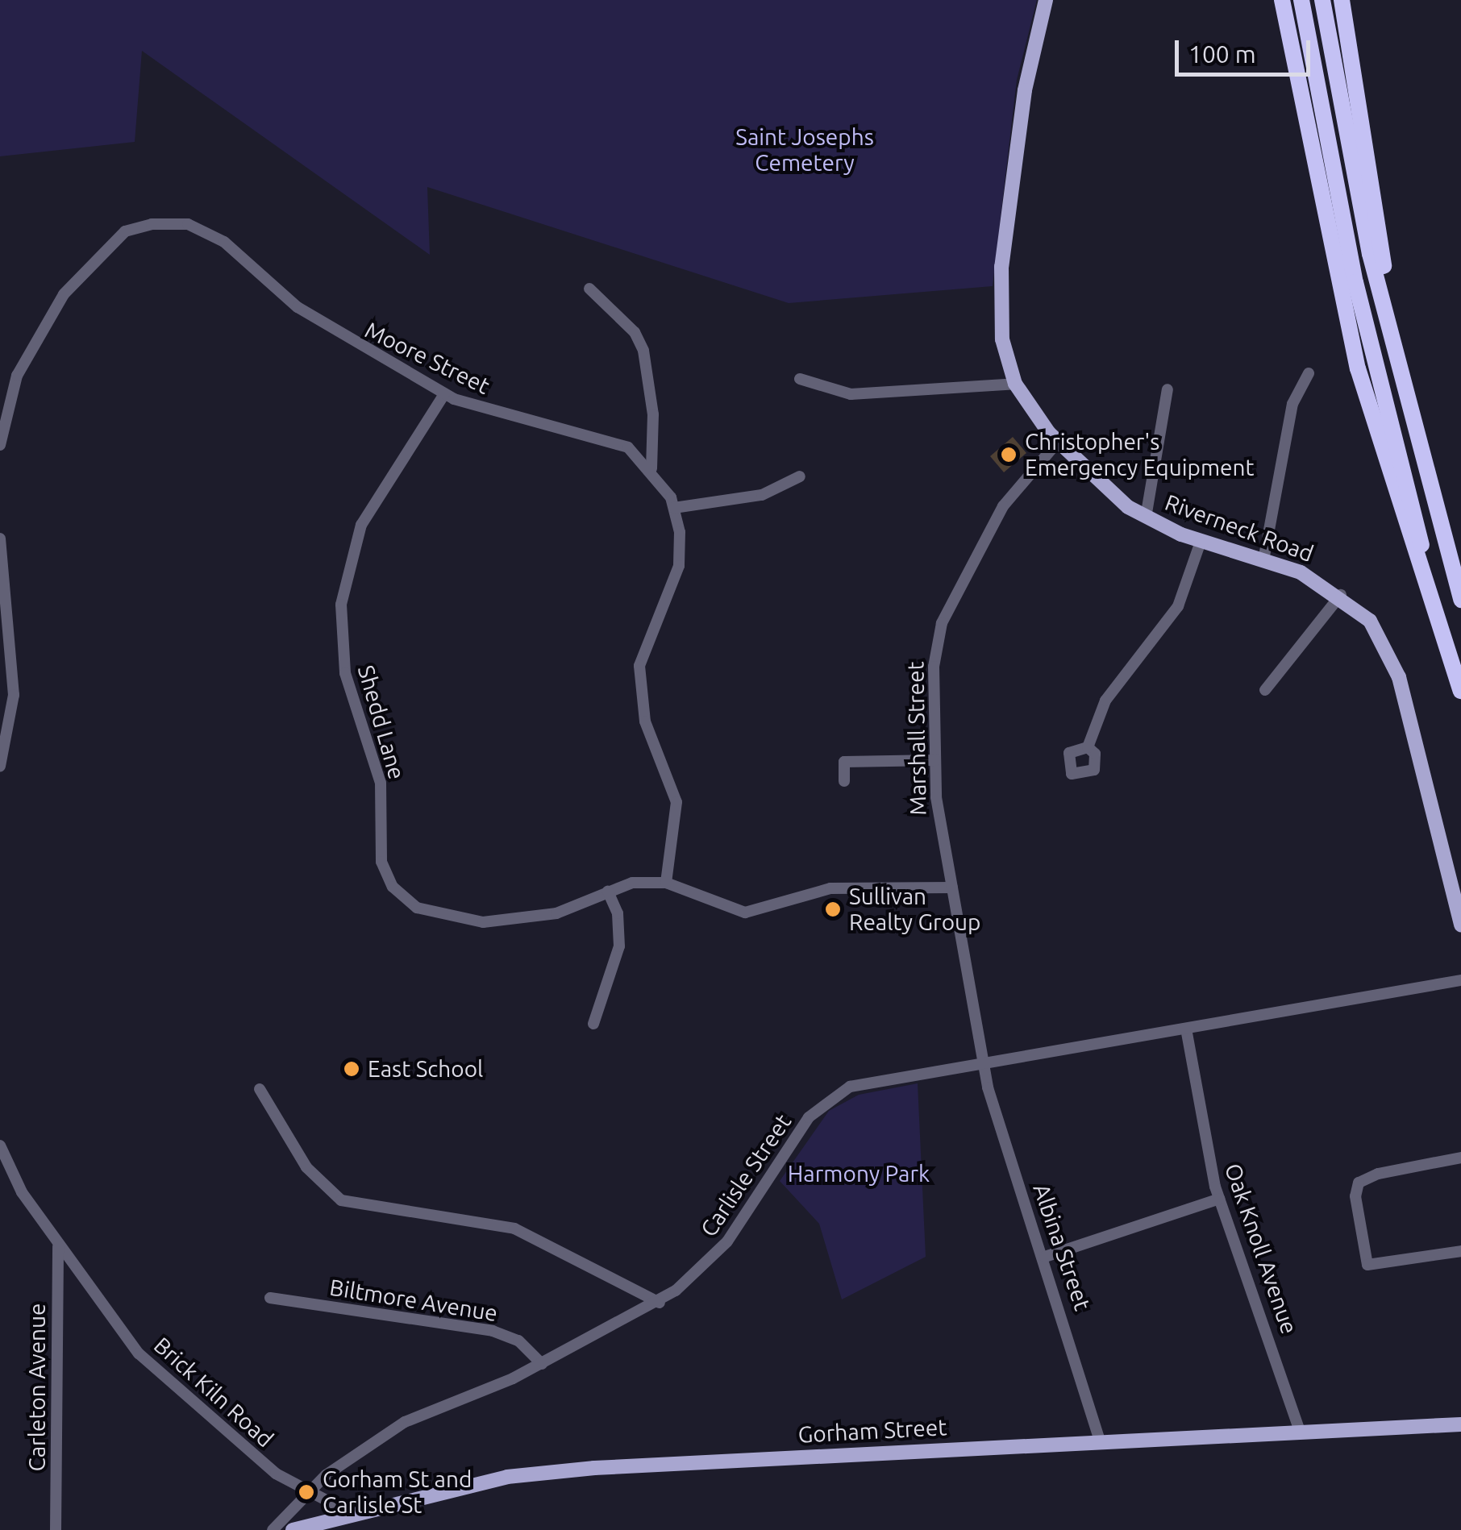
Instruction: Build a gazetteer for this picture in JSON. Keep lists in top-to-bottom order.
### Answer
{
  "streets": {
    "main road": ["Riverneck Road", "Gorham Street"],
    "street": [
      "Moore Street",
      "Shedd Lane",
      "Marshall Street",
      "Carlisle Street",
      "Albina Street",
      "Oak Knoll Avenue",
      "Biltmore Avenue",
      "Carleton Avenue",
      "Brick Kiln Road"
    ]
  },
  "crossings": [
    ["Moore Street", "Shedd Lane"],
    ["Riverneck Road", "Marshall Street"],
    ["Shedd Lane", "Marshall Street"],
    ["Marshall Street", "Carlisle Street"],
    ["Marshall Street", "Albina Street"],
    ["Carlisle Street", "Albina Street"],
    ["Carlisle Street", "Oak Knoll Avenue"],
    ["Carlisle Street", "Biltmore Avenue"],
    ["Carlisle Street", "Brick Kiln Road"],
    ["Albina Street", "Gorham Street"],
    ["Oak Knoll Avenue", "Gorham Street"],
    ["Carleton Avenue", "Brick Kiln Road"],
    ["Brick Kiln Road", "Gorham Street"]
  ],
  "parks": ["Saint Josephs Cemetery", "Harmony Park"],
  "places": [
    "Christopher's Emergency Equipment",
    "Sullivan Realty Group",
    "East School",
    "Gorham St and Carlisle St"
  ],
  "scale_bar": "100 m"
}
